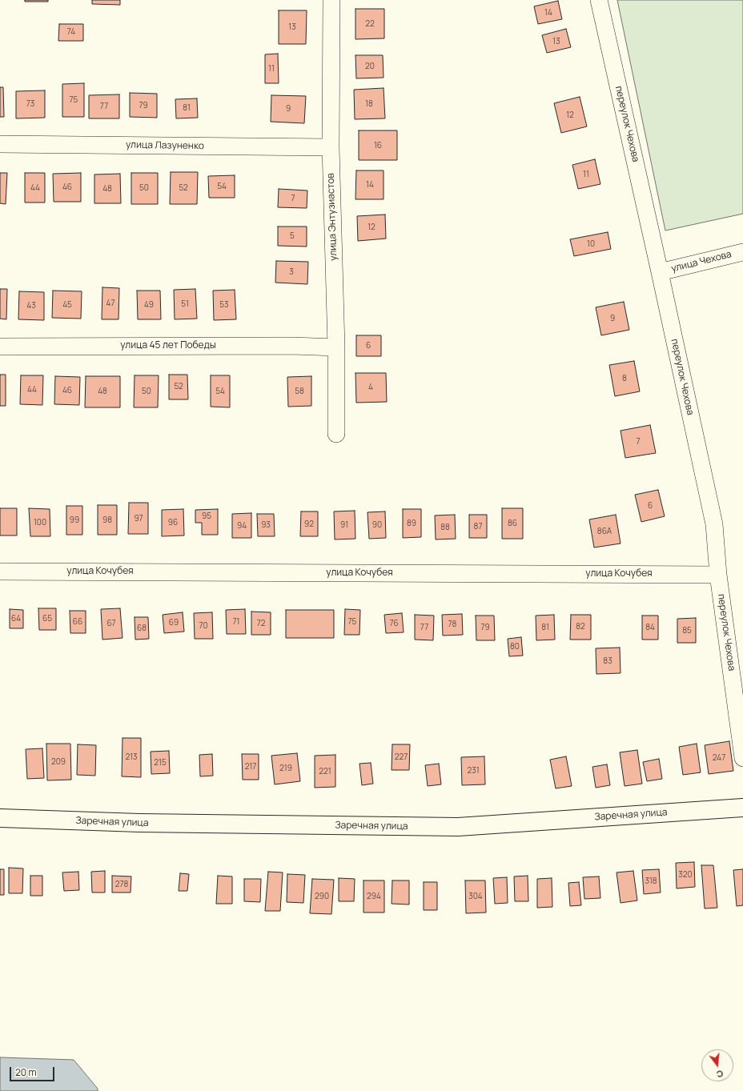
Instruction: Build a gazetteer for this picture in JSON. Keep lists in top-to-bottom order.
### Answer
{
  "streets": {
    "main road": ["Заречная улица"],
    "street": [
      "переулок Чехова",
      "улица Лазуненко",
      "улица Энтузиастов",
      "улица Чехова",
      "улица 45 лет Победы",
      "улица Кочубея"
    ]
  },
  "crossings": [
    ["переулок Чехова", "улица Чехова"],
    ["переулок Чехова", "улица Кочубея"],
    ["улица Лазуненко", "улица Энтузиастов"],
    ["улица Энтузиастов", "улица 45 лет Победы"]
  ],
  "house_numbers": [
    "14",
    "22",
    "13",
    "74",
    "13",
    "20",
    "11",
    "75",
    "73",
    "18",
    "79",
    "77",
    "81",
    "9",
    "12",
    "16",
    "11",
    "14",
    "54",
    "46",
    "44",
    "50",
    "52",
    "48",
    "7",
    "12",
    "5",
    "10",
    "3",
    "47",
    "51",
    "45",
    "49",
    "53",
    "43",
    "9",
    "6",
    "8",
    "52",
    "4",
    "44",
    "46",
    "48",
    "50",
    "54",
    "58",
    "7",
    "6",
    "95",
    "97",
    "99",
    "98",
    "100",
    "96",
    "89",
    "86",
    "92",
    "93",
    "91",
    "90",
    "94",
    "87",
    "88",
    "86А",
    "64",
    "65",
    "66",
    "71",
    "75",
    "69",
    "67",
    "72",
    "76",
    "78",
    "70",
    "82",
    "77",
    "79",
    "81",
    "84",
    "68",
    "85",
    "80",
    "83",
    "213",
    "227",
    "247",
    "209",
    "215",
    "217",
    "219",
    "231",
    "221",
    "320",
    "318",
    "278",
    "290",
    "294",
    "304"
  ],
  "scale_bar": "20 m",
  "north": "bottom"
}
